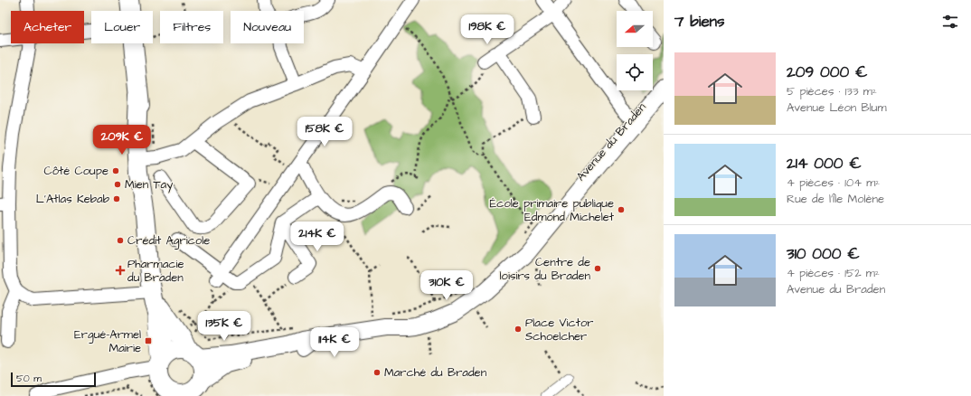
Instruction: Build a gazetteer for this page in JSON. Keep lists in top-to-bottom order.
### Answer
{
  "streets": {
    "street": ["Avenue du Braden"]
  },
  "places": {
    "other": [
      "Côté Coupe",
      "Mien Tay",
      "L'Atlas Kebab",
      "École primaire publique Edmond Michelet",
      "Crédit Agricole",
      "Centre de loisirs du Braden",
      "Place Victor Schoelcher",
      "Marché du Braden"
    ],
    "health": ["Pharmacie du Braden"],
    "transit": ["Ergué-Armel Mairie"]
  },
  "scale_bar": "50 m",
  "north": "left",
  "page": {
    "heading": "7 biens",
    "chip": [
      "Acheter",
      "Louer",
      "Filtres",
      "Nouveau"
    ],
    "price": [
      "198K €",
      "158K €",
      "209K €",
      "214K €",
      "310K €",
      "135K €",
      "114K €"
    ],
    "list": [
      {
        "name": "209 000 €",
        "note": "5 pièces · 133 m² · Avenue Léon Blum"
      },
      {
        "name": "214 000 €",
        "note": "4 pièces · 104 m² · Rue de l'Île Molène"
      },
      {
        "name": "310 000 €",
        "note": "4 pièces · 152 m² · Avenue du Braden"
      }
    ],
    "scale": "50 m"
  }
}
